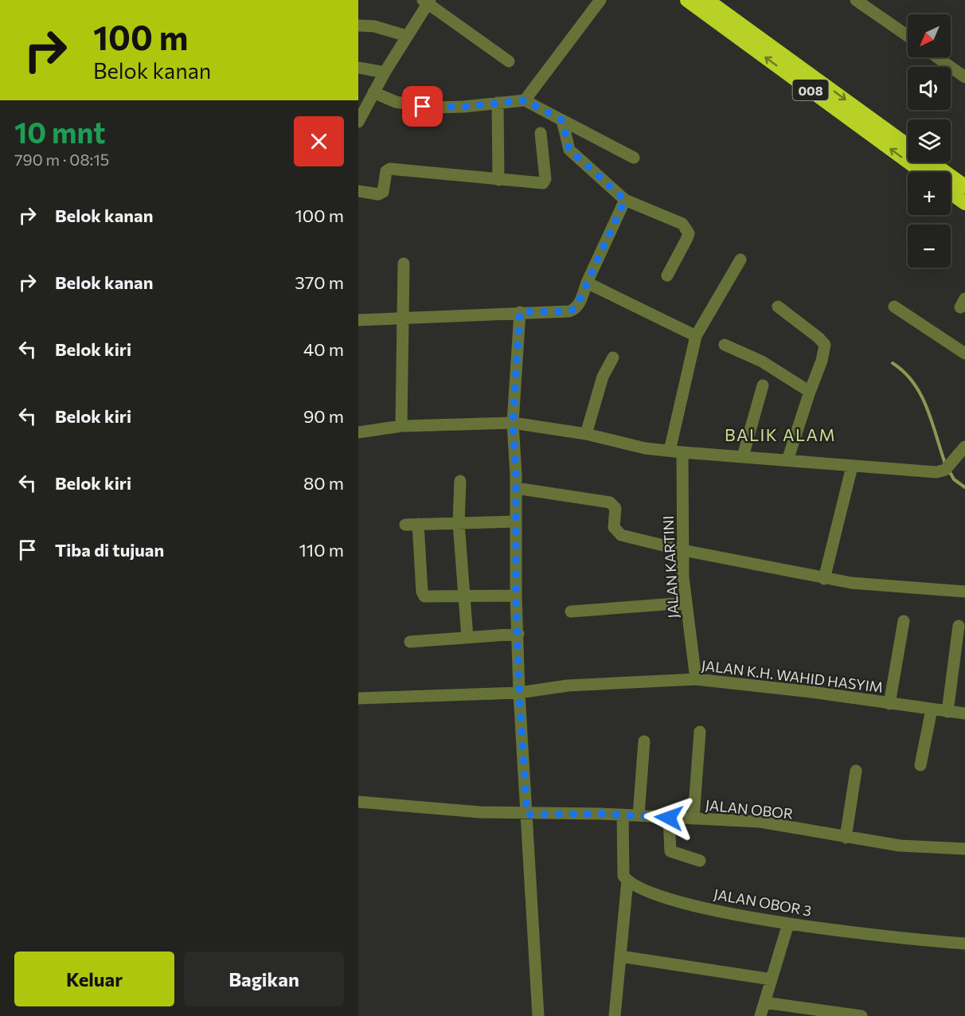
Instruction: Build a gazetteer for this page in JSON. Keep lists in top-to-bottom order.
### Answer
{
  "streets": {
    "highway": ["008"],
    "street": [
      "JALAN KARTINI",
      "JALAN K.H. WAHID HASYIM",
      "JALAN OBOR",
      "JALAN OBOR 3"
    ]
  },
  "crossings": [
    ["JALAN KARTINI", "JALAN K.H. WAHID HASYIM"]
  ],
  "districts": ["BALIK ALAM"],
  "north": "bottom left",
  "page": {
    "turn": ["100 m", "Belok kanan"],
    "map_buttons": ["+", "−"],
    "heading": ["10 mnt", "790 m · 08:15"],
    "list": [
      {
        "name": "Belok kanan",
        "value": "100 m"
      },
      {
        "name": "Belok kanan",
        "value": "370 m"
      },
      {
        "name": "Belok kiri",
        "value": "40 m"
      },
      {
        "name": "Belok kiri",
        "value": "90 m"
      },
      {
        "name": "Belok kiri",
        "value": "80 m"
      },
      {
        "name": "Tiba di tujuan",
        "value": "110 m"
      }
    ],
    "buttons": ["Keluar", "Bagikan"]
  }
}
